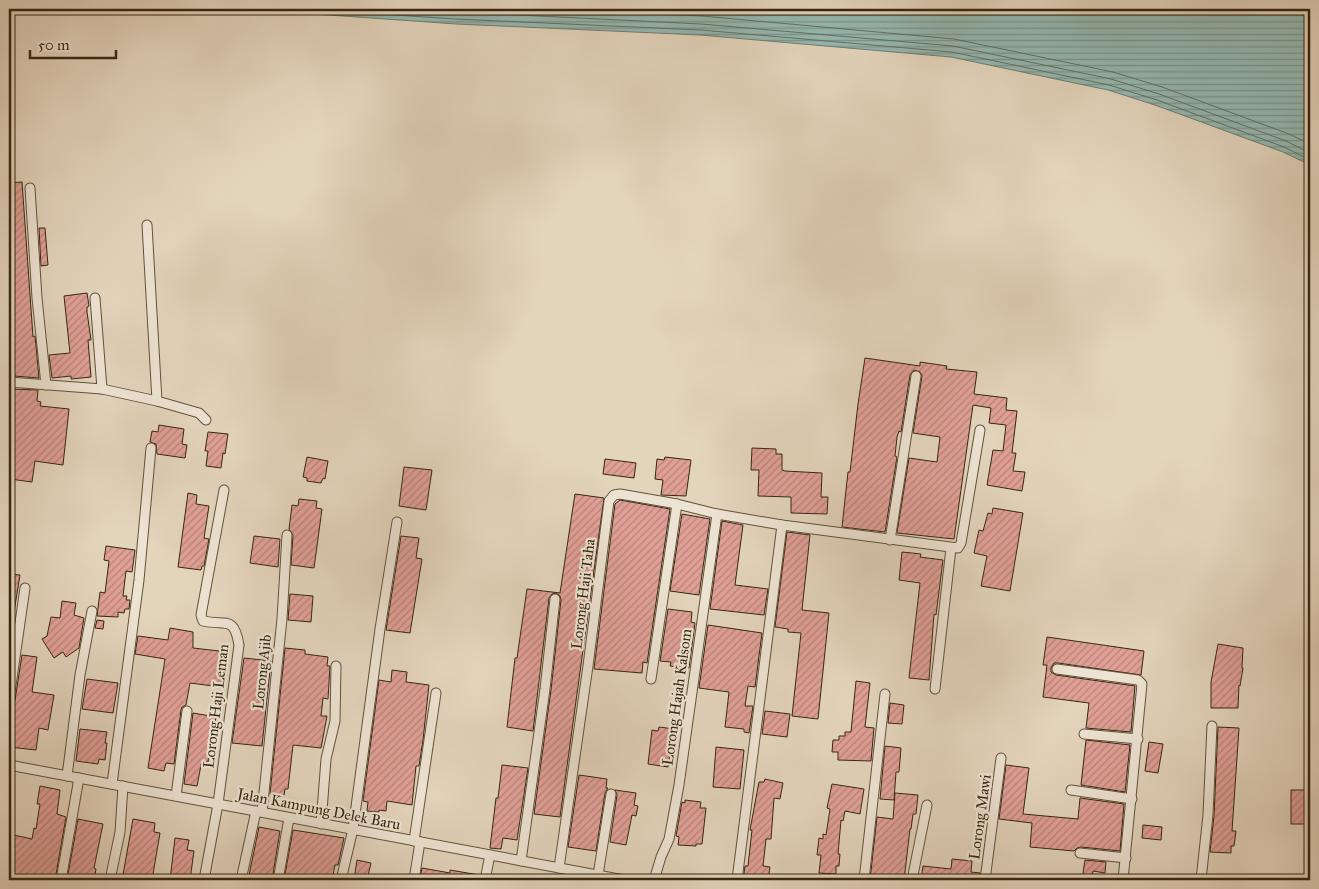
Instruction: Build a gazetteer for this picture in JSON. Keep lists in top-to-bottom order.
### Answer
{
  "streets": {
    "street": [
      "Lorong Haji Taha",
      "Lorong Ajib",
      "Lorong Hajah Kalsom",
      "Lorong Haji Leman",
      "Jalan Kampung Delek Baru",
      "Lorong Mawi"
    ]
  },
  "crossings": [
    ["Lorong Haji Taha", "Lorong Hajah Kalsom"],
    ["Lorong Haji Taha", "Jalan Kampung Delek Baru"],
    ["Lorong Ajib", "Jalan Kampung Delek Baru"],
    ["Lorong Haji Leman", "Jalan Kampung Delek Baru"]
  ],
  "scale_bar": "50 m"
}
